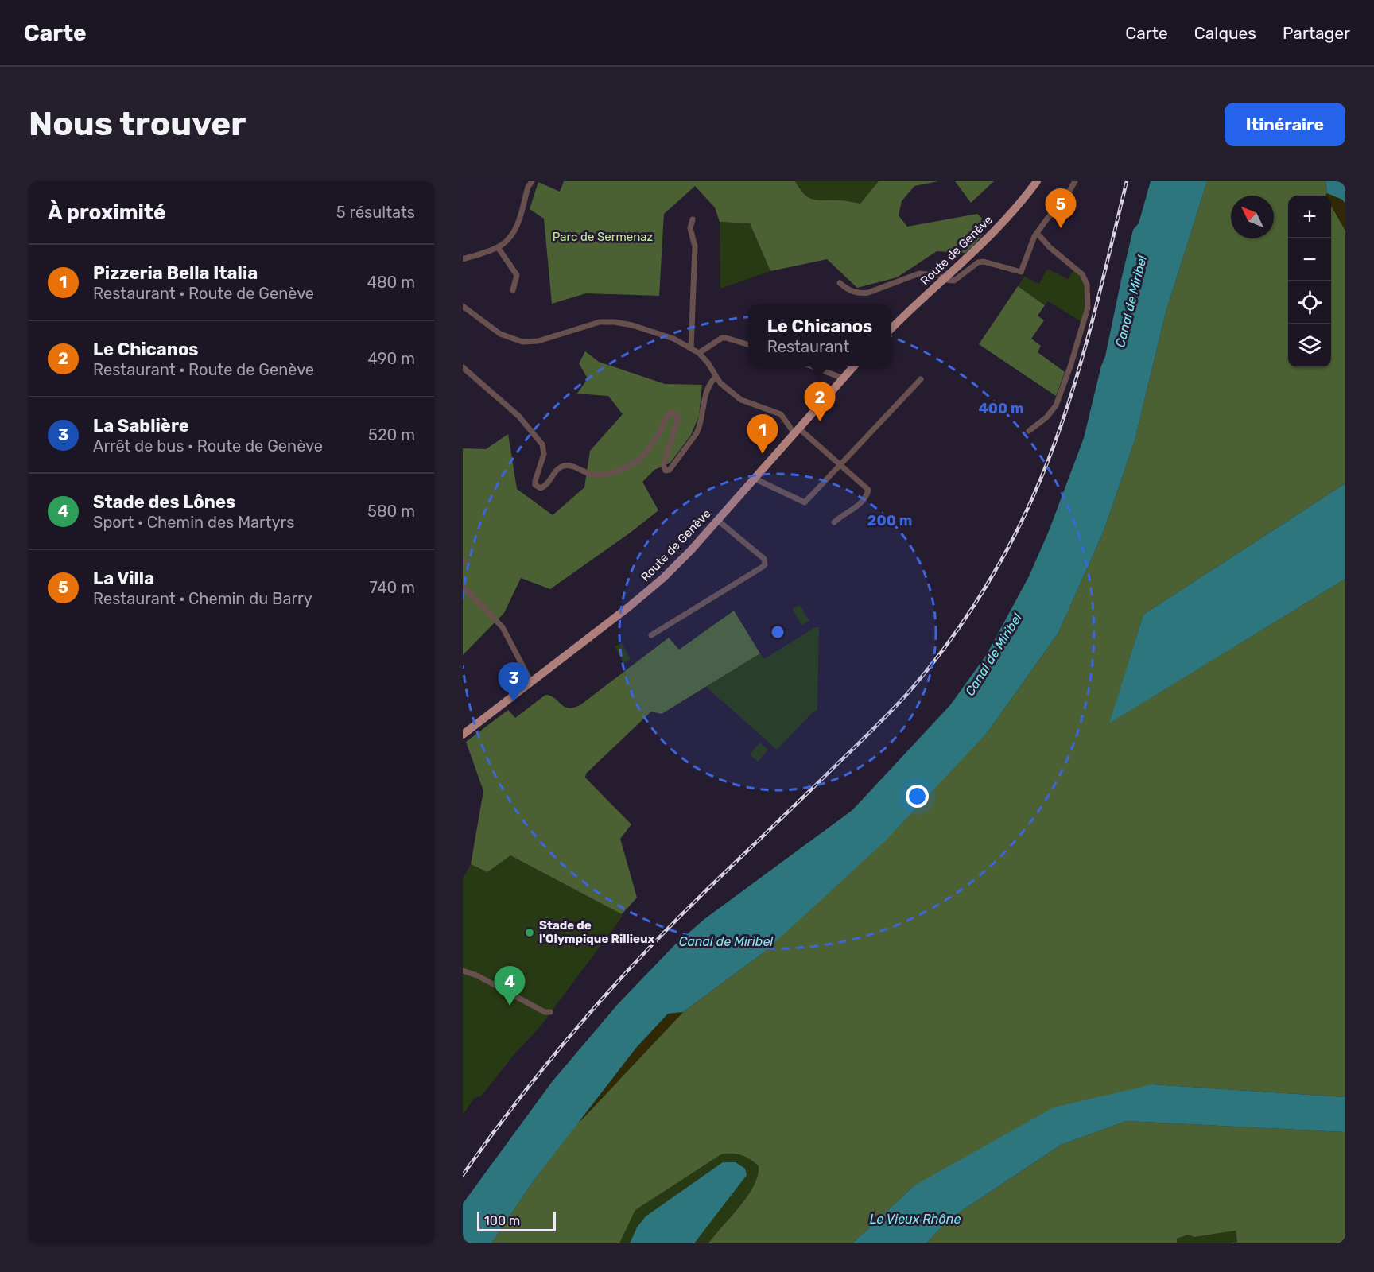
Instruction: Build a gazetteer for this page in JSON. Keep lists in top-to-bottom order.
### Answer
{
  "streets": {
    "main road": ["Route de Genève"]
  },
  "water": ["Canal de Miribel", "Le Vieux Rhône"],
  "parks": ["Parc de Sermenaz"],
  "places": ["Stade de l'Olympique Rillieux"],
  "scale_bar": "100 m",
  "north": "top left",
  "page": {
    "header": "Carte",
    "nav": ["Carte", "Calques", "Partager"],
    "buttons": "Itinéraire",
    "title": "Nous trouver",
    "heading": ["À proximité", "5 résultats"],
    "pins": [
      "5",
      "2",
      "1",
      "3",
      "4"
    ],
    "map_buttons": ["+", "−"],
    "list": [
      {
        "mark": "1",
        "name": "Pizzeria Bella Italia",
        "note": "Restaurant · Route de Genève",
        "value": "480 m"
      },
      {
        "mark": "2",
        "name": "Le Chicanos",
        "note": "Restaurant · Route de Genève",
        "value": "490 m"
      },
      {
        "mark": "3",
        "name": "La Sablière",
        "note": "Arrêt de bus · Route de Genève",
        "value": "520 m"
      },
      {
        "mark": "4",
        "name": "Stade des Lônes",
        "note": "Sport · Chemin des Martyrs",
        "value": "580 m"
      },
      {
        "mark": "5",
        "name": "La Villa",
        "note": "Restaurant · Chemin du Barry",
        "value": "740 m"
      }
    ],
    "popup": ["Le Chicanos", "Restaurant"],
    "scale": "100 m"
  },
  "rings": ["400 m", "200 m"]
}
